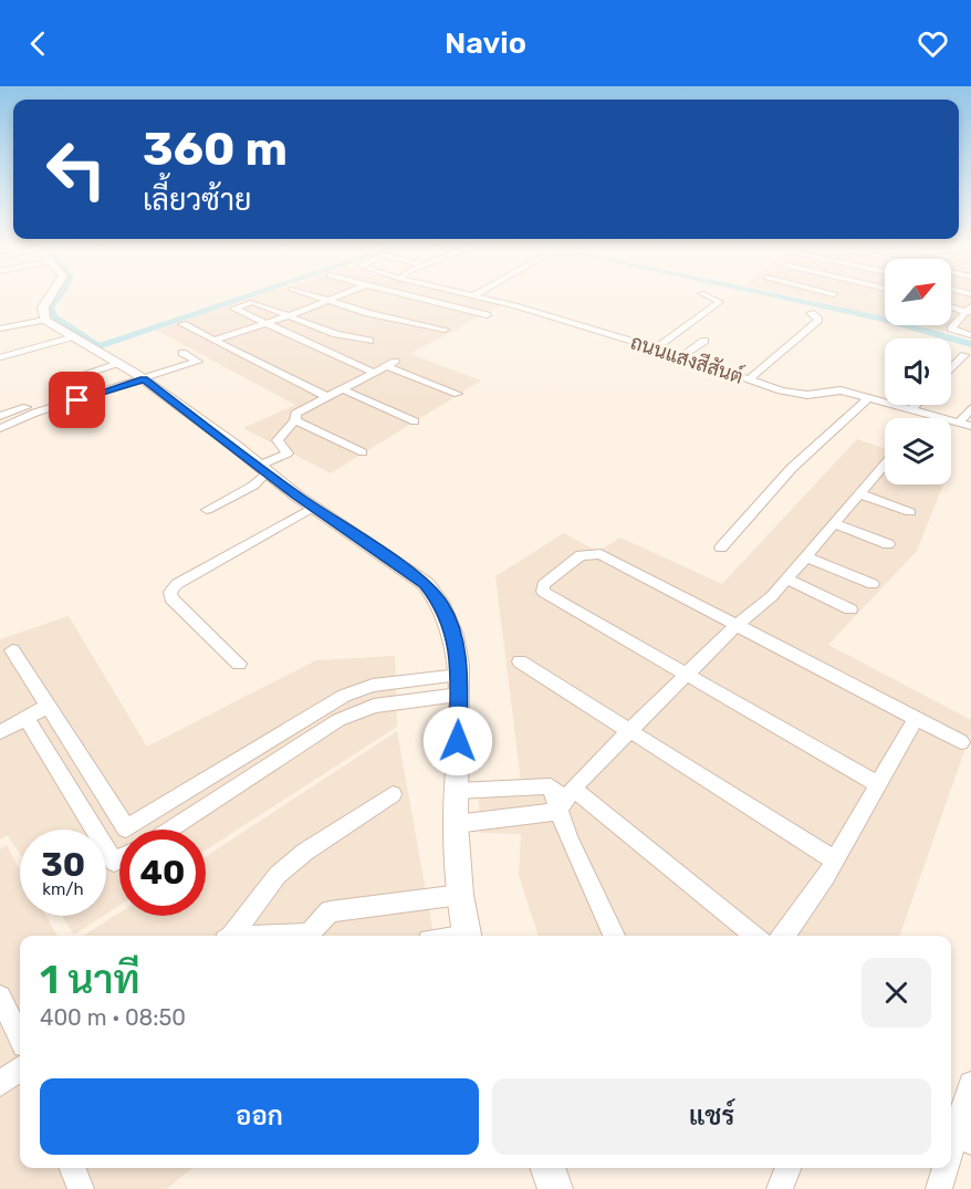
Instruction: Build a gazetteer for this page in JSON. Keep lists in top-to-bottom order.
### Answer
{
  "streets": {
    "street": ["ถนนแสงสีสันต์"]
  },
  "north": "top right",
  "page": {
    "header": "Navio",
    "turn": ["360 m", "เลี้ยวซ้าย"],
    "speed": "30 km/h",
    "limit": "40",
    "heading": ["1 นาที", "400 m · 08:50"],
    "buttons": ["ออก", "แชร์"]
  }
}
